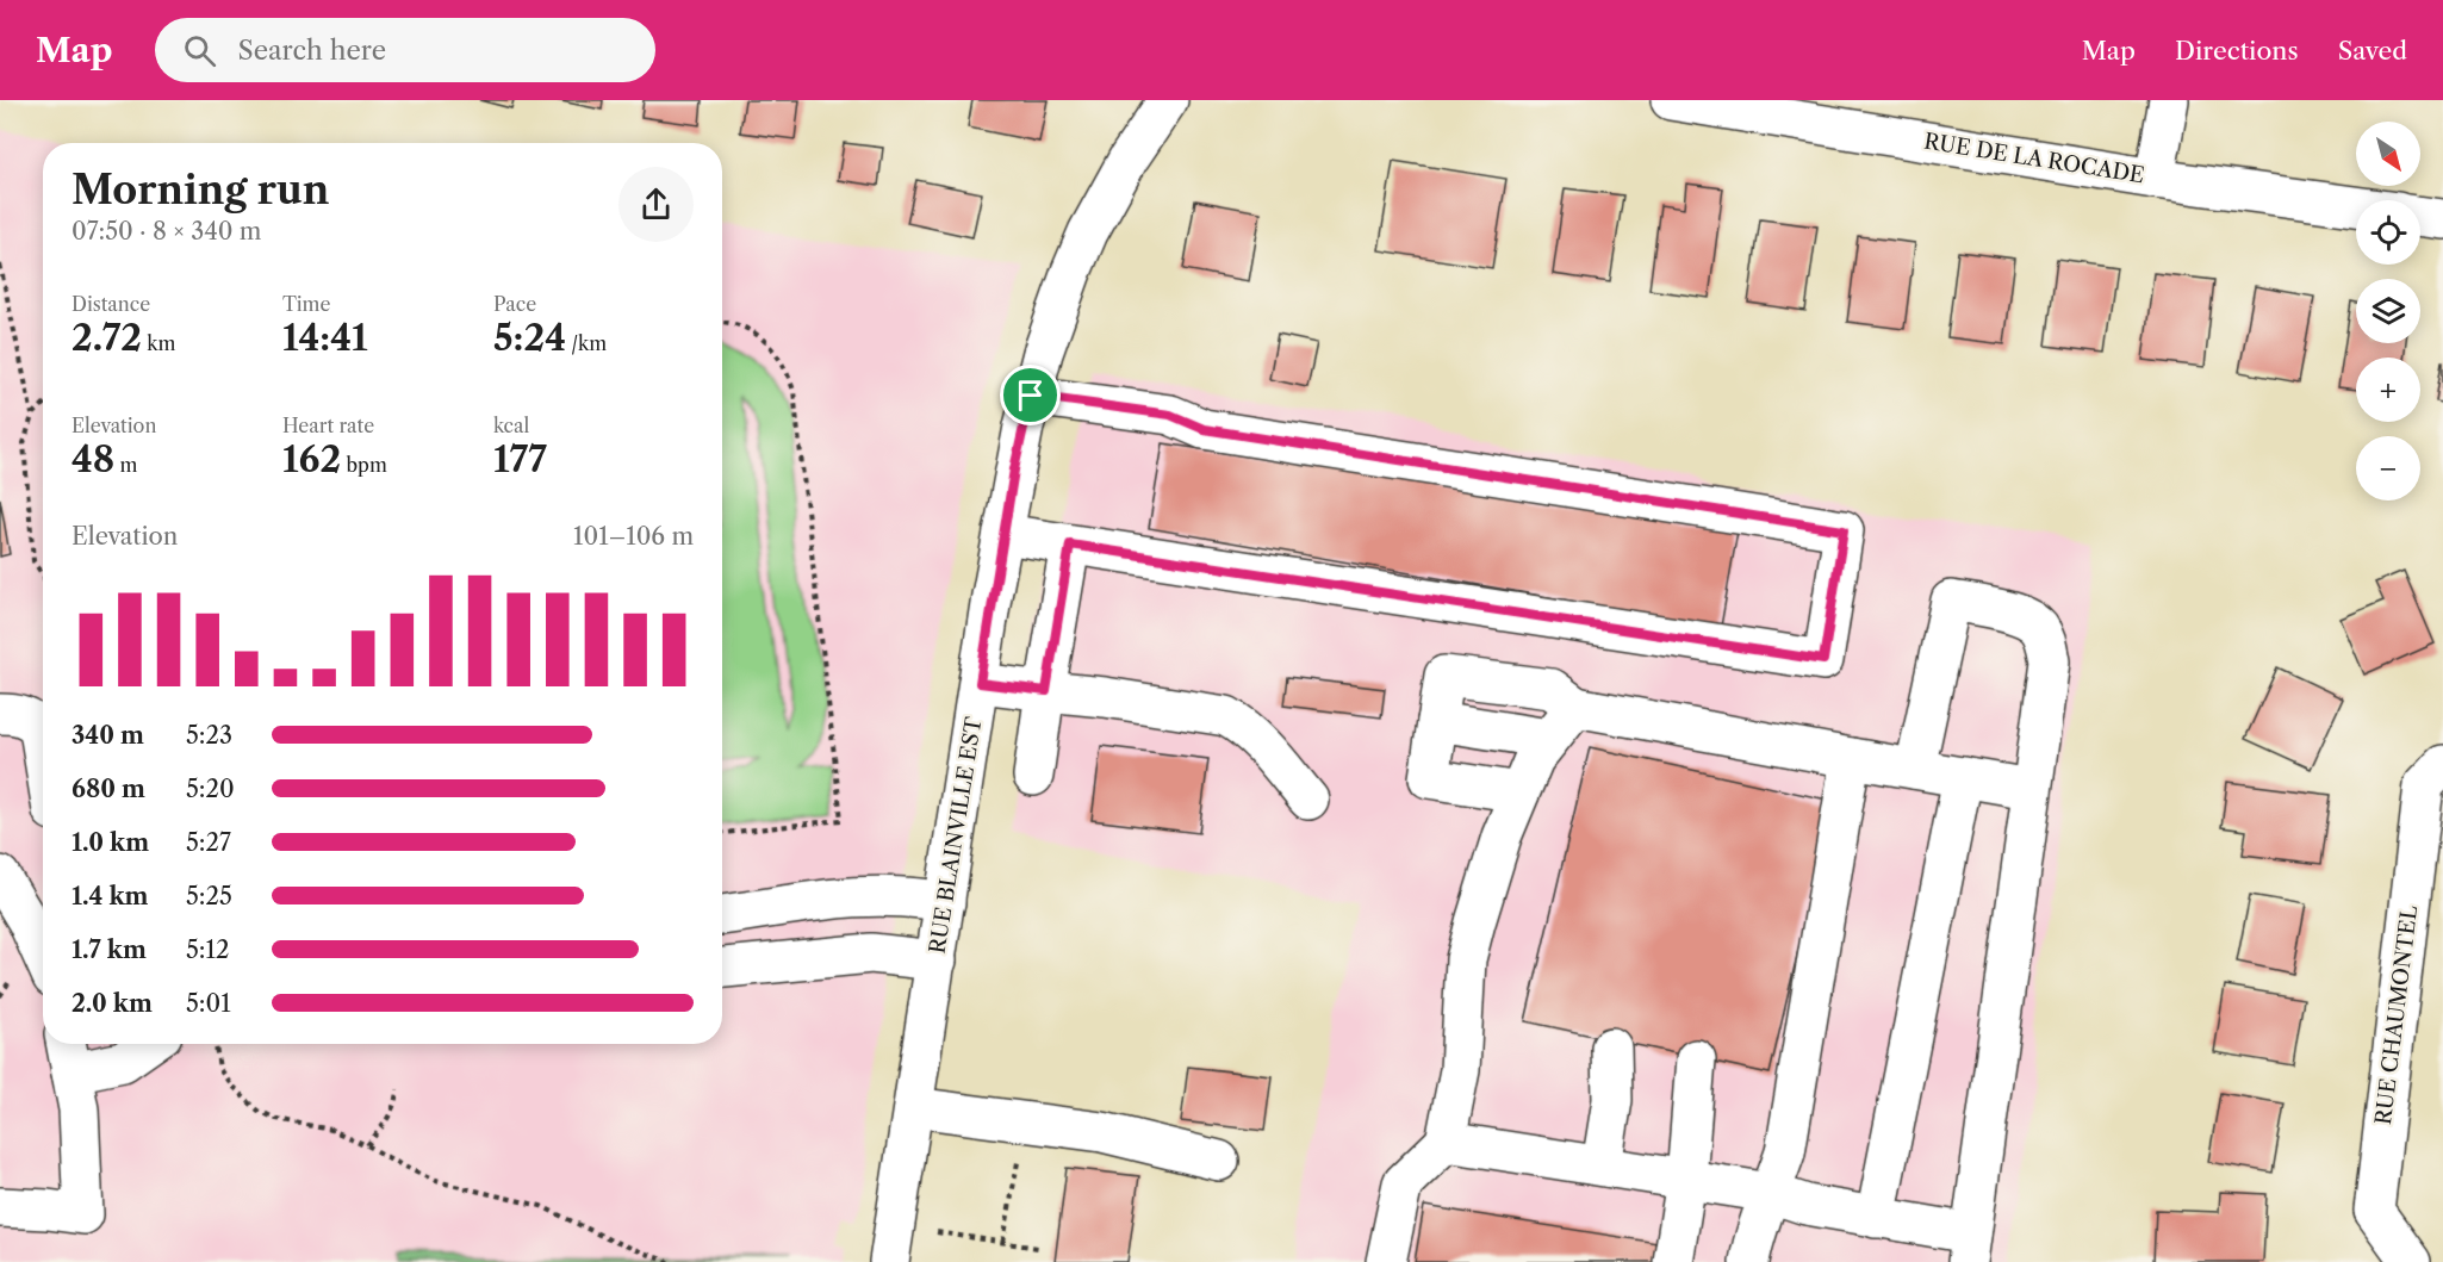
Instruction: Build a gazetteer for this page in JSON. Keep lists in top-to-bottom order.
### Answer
{
  "streets": {
    "street": ["RUE DE LA ROCADE", "RUE BLAINVILLE EST", "RUE CHAUMONTEL"]
  },
  "north": "bottom right",
  "page": {
    "header": "Map",
    "search": "Search here",
    "nav": ["Map", "Directions", "Saved"],
    "map_buttons": ["+", "−"],
    "heading": ["Morning run", "07:50 · 8 × 340 m"],
    "stats": [
      ["Distance", "2.72 km"],
      ["Time", "14:41"],
      ["Pace", "5:24 /km"],
      ["Elevation", "48 m"],
      ["Heart rate", "162 bpm"],
      ["kcal", "177"]
    ],
    "chart": ["Elevation", "101–106 m"],
    "list": [
      {
        "name": "340 m",
        "note": "5:23"
      },
      {
        "name": "680 m",
        "note": "5:20"
      },
      {
        "name": "1.0 km",
        "note": "5:27"
      },
      {
        "name": "1.4 km",
        "note": "5:25"
      },
      {
        "name": "1.7 km",
        "note": "5:12"
      },
      {
        "name": "2.0 km",
        "note": "5:01"
      }
    ]
  }
}
